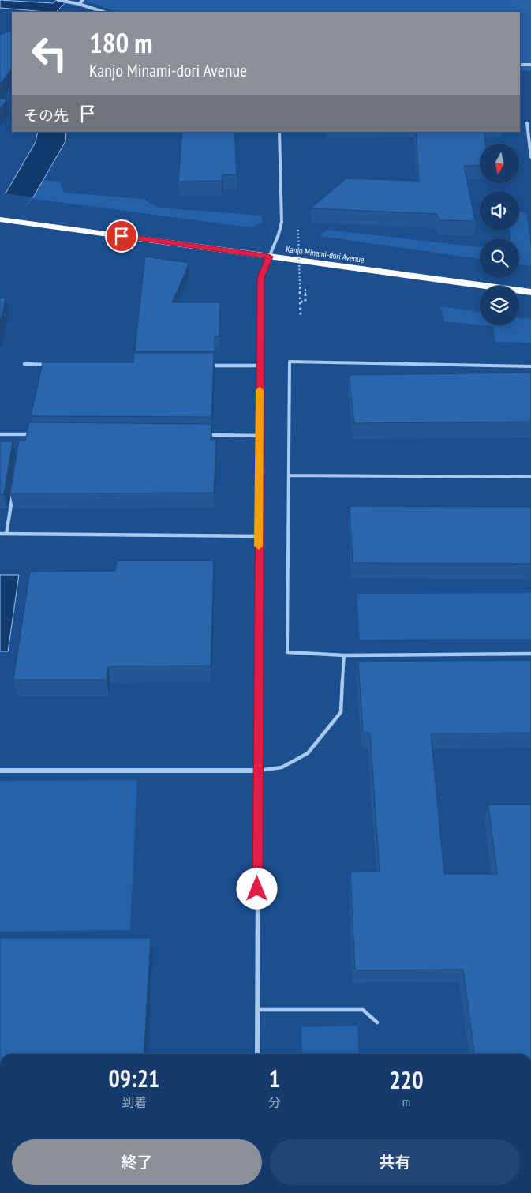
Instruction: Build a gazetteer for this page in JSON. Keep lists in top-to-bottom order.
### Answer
{
  "streets": {
    "highway": ["Kanjo Minami-dori Avenue"]
  },
  "north": "bottom",
  "page": {
    "turn": ["180 m", "Kanjo Minami-dori Avenue"],
    "then": "その先",
    "eta": [
      "09:21",
      "到着",
      "1",
      "分",
      "220",
      "m"
    ],
    "buttons": ["終了", "共有"]
  }
}
